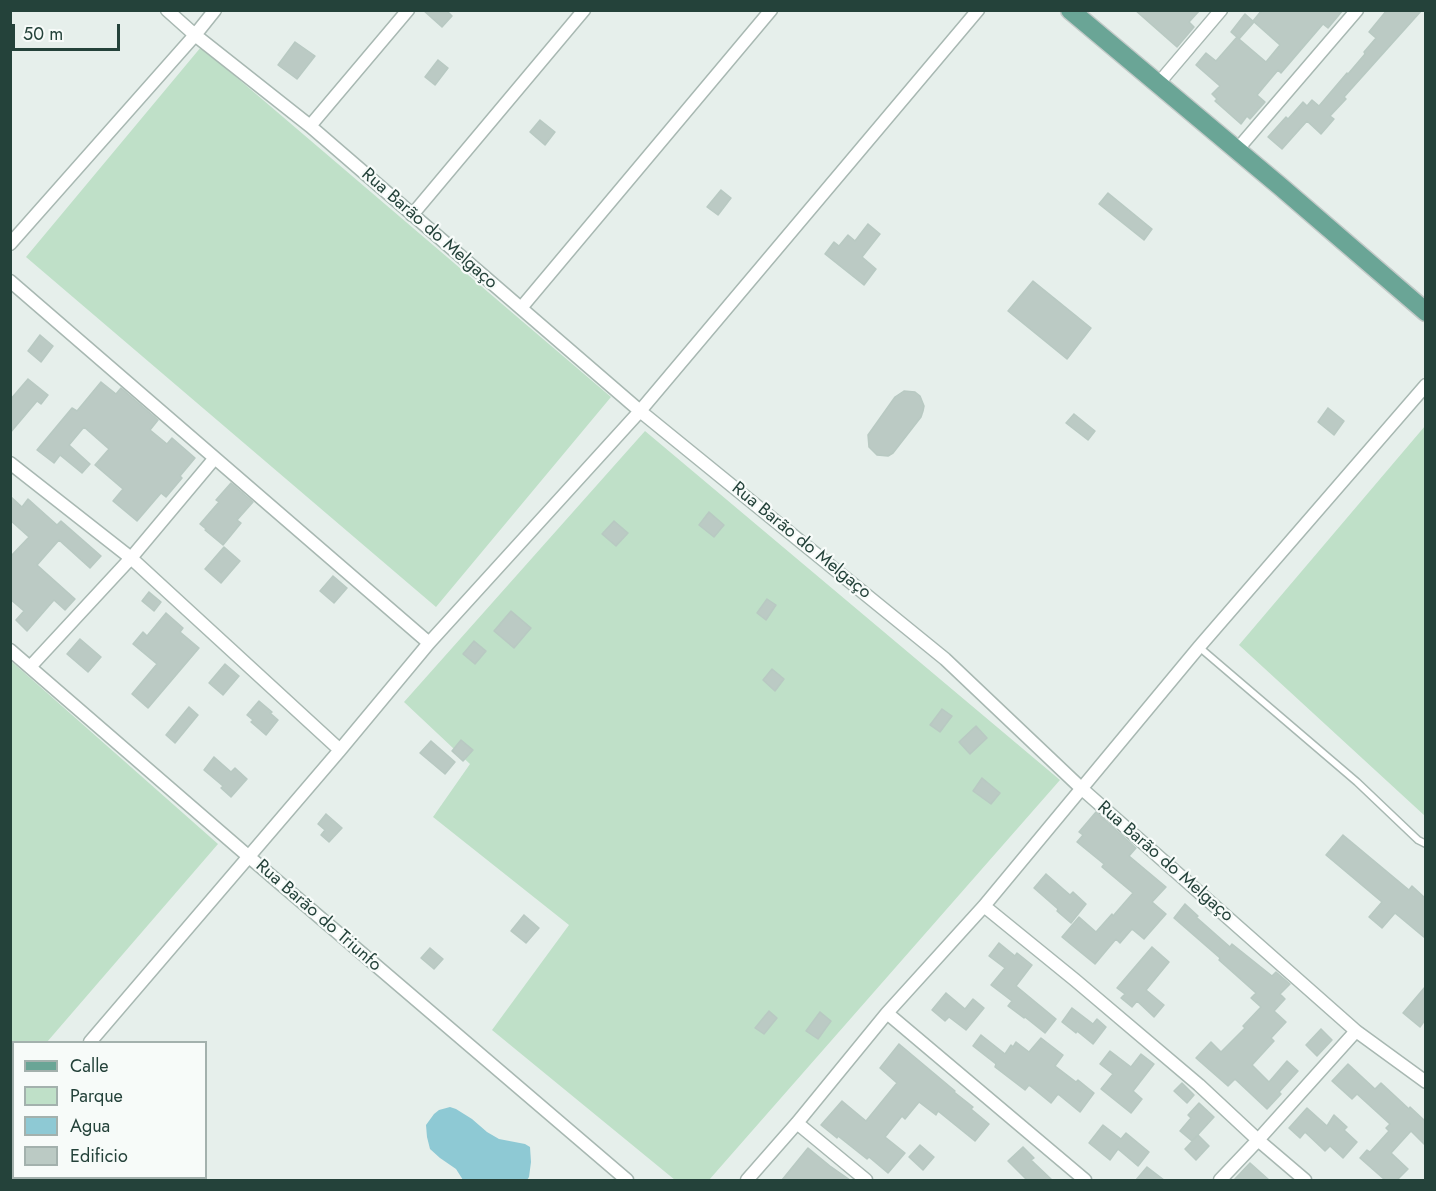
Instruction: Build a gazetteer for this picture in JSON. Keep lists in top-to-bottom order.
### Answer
{
  "streets": {
    "street": ["Rua Barão do Melgaço", "Rua Barão do Triunfo"]
  },
  "legend": [
    "Calle",
    "Parque",
    "Agua",
    "Edificio"
  ],
  "scale_bar": "50 m"
}
